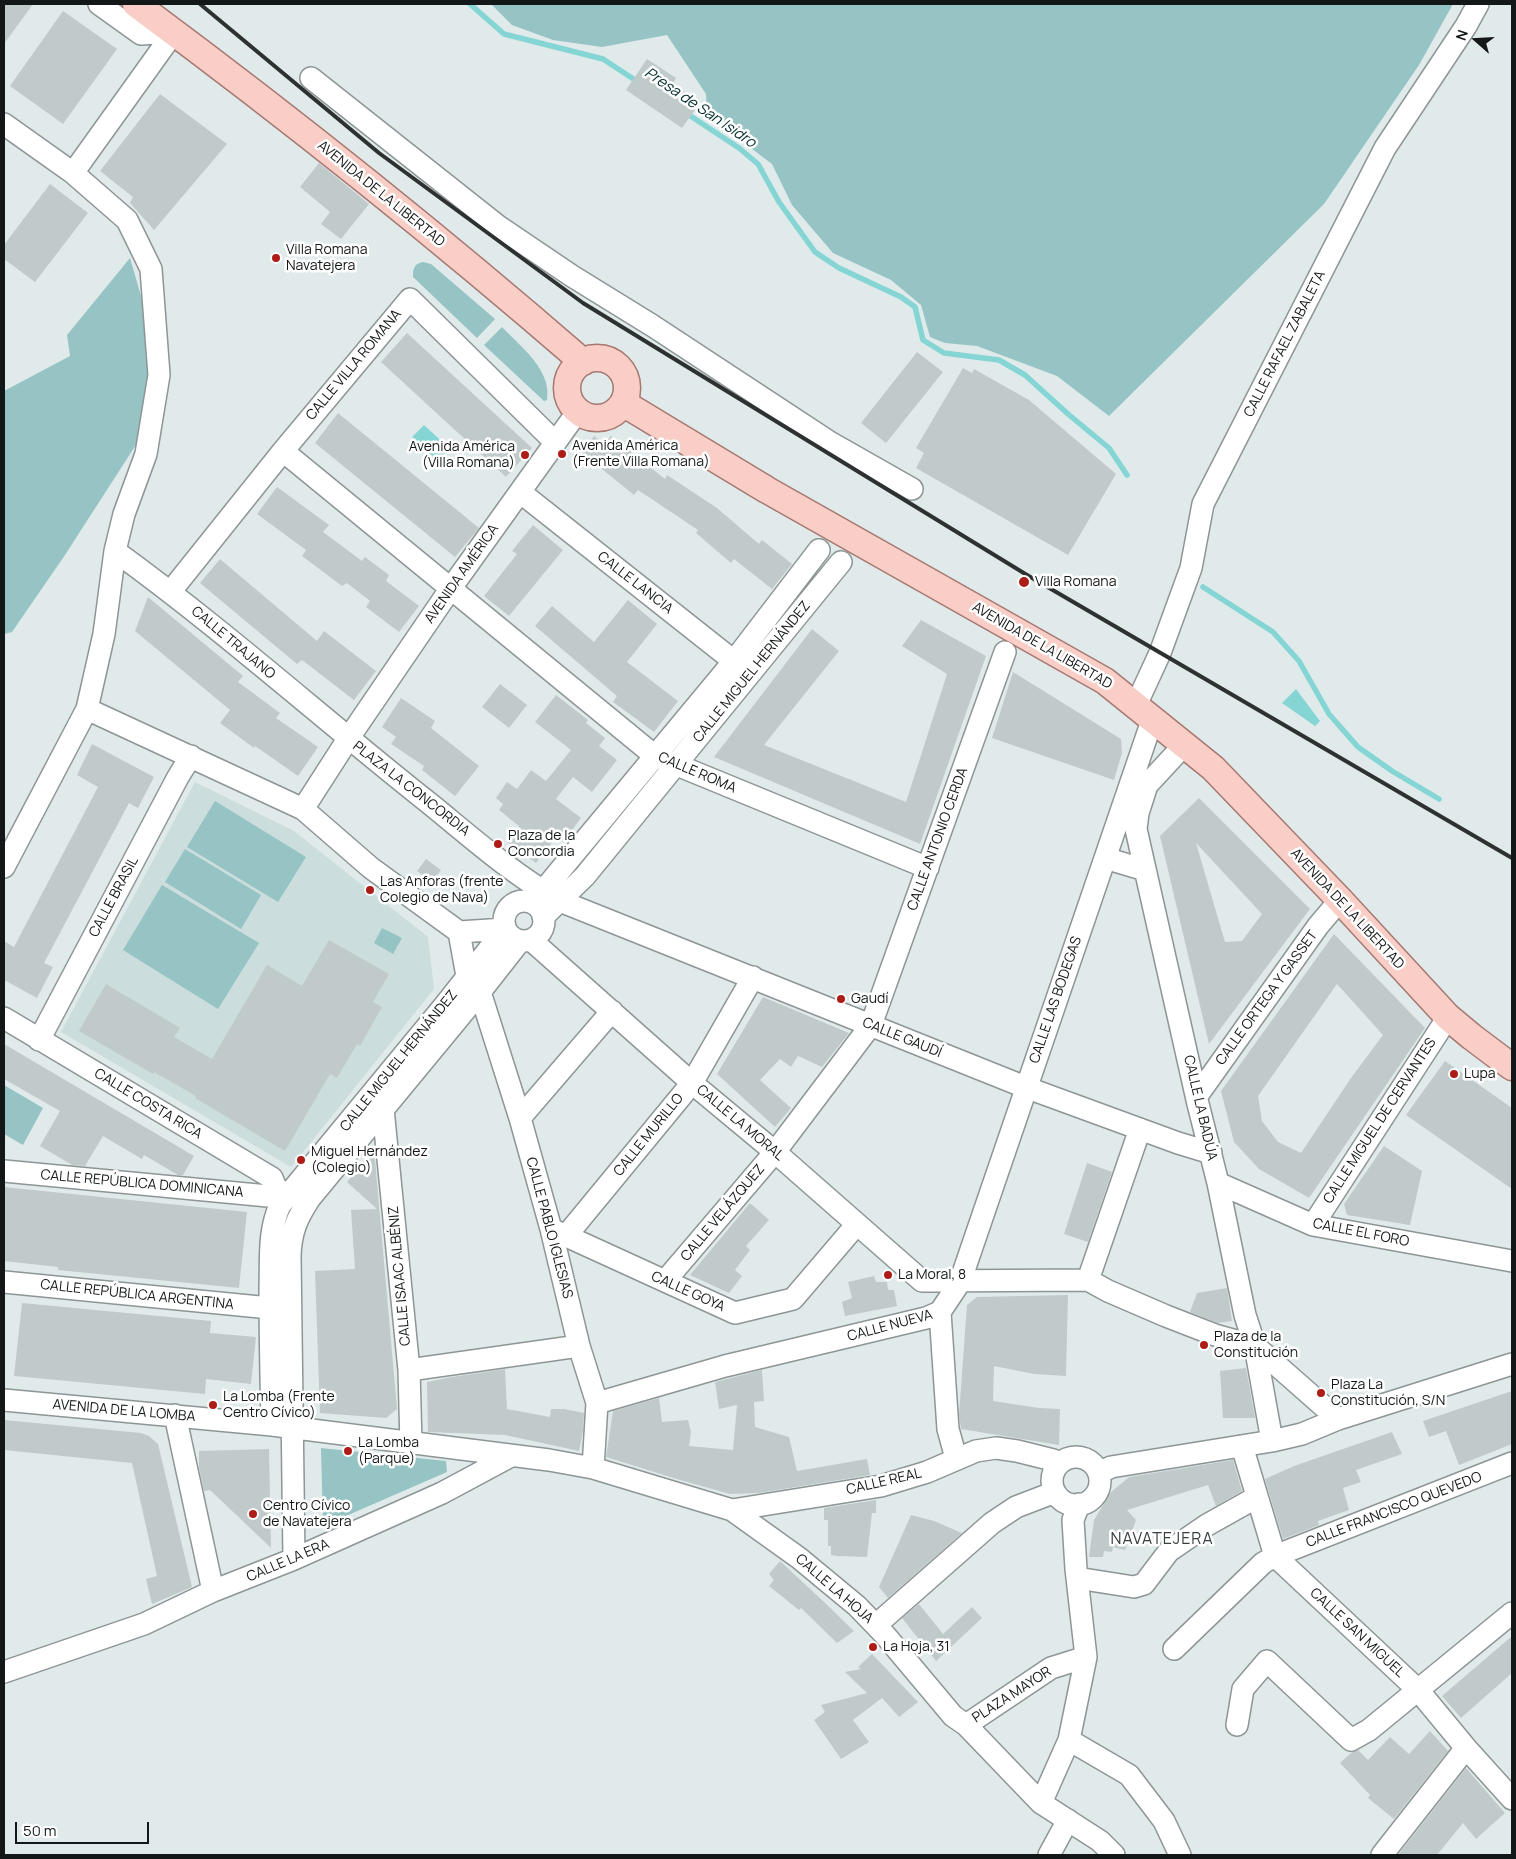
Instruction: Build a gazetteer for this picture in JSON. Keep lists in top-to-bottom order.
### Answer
{
  "streets": {
    "main road": ["AVENIDA DE LA LIBERTAD"],
    "street": [
      "CALLE RAFAEL ZABALETA",
      "CALLE VILLA ROMANA",
      "AVENIDA AMÉRICA",
      "CALLE LANCIA",
      "CALLE TRAJANO",
      "CALLE MIGUEL HERNÁNDEZ",
      "CALLE ROMA",
      "PLAZA LA CONCORDIA",
      "CALLE ANTONIO CERDA",
      "CALLE BRASIL",
      "CALLE ORTEGA Y GASSET",
      "CALLE LAS BODEGAS",
      "CALLE GAUDÍ",
      "CALLE COSTA RICA",
      "CALLE LA BADÚA",
      "CALLE MIGUEL DE CERVANTES",
      "CALLE LA MORAL",
      "CALLE MURILLO",
      "CALLE REPÚBLICA DOMINICANA",
      "CALLE VELÁZQUEZ",
      "CALLE PABLO IGLESIAS",
      "CALLE EL FORO",
      "CALLE ISAAC ALBÉNIZ",
      "CALLE GOYA",
      "CALLE REPÚBLICA ARGENTINA",
      "CALLE NUEVA",
      "AVENIDA DE LA LOMBA",
      "CALLE REAL",
      "CALLE FRANCISCO QUEVEDO",
      "CALLE LA ERA",
      "CALLE LA HOJA",
      "CALLE SAN MIGUEL",
      "PLAZA MAYOR"
    ]
  },
  "crossings": [
    ["AVENIDA DE LA LIBERTAD", "CALLE RAFAEL ZABALETA"],
    ["AVENIDA DE LA LIBERTAD", "AVENIDA AMÉRICA"],
    ["AVENIDA DE LA LIBERTAD", "CALLE ORTEGA Y GASSET"],
    ["AVENIDA DE LA LIBERTAD", "CALLE LAS BODEGAS"],
    ["AVENIDA DE LA LIBERTAD", "CALLE LA BADÚA"],
    ["AVENIDA DE LA LIBERTAD", "CALLE MIGUEL DE CERVANTES"],
    ["CALLE RAFAEL ZABALETA", "CALLE LAS BODEGAS"],
    ["CALLE VILLA ROMANA", "AVENIDA AMÉRICA"],
    ["CALLE VILLA ROMANA", "CALLE TRAJANO"],
    ["CALLE VILLA ROMANA", "CALLE ROMA"],
    ["AVENIDA AMÉRICA", "CALLE LANCIA"],
    ["AVENIDA AMÉRICA", "CALLE TRAJANO"],
    ["AVENIDA AMÉRICA", "CALLE ROMA"],
    ["AVENIDA AMÉRICA", "PLAZA LA CONCORDIA"],
    ["CALLE LANCIA", "CALLE MIGUEL HERNÁNDEZ"],
    ["CALLE TRAJANO", "PLAZA LA CONCORDIA"],
    ["CALLE MIGUEL HERNÁNDEZ", "CALLE ROMA"],
    ["CALLE MIGUEL HERNÁNDEZ", "PLAZA LA CONCORDIA"],
    ["CALLE MIGUEL HERNÁNDEZ", "CALLE GAUDÍ"],
    ["CALLE MIGUEL HERNÁNDEZ", "CALLE COSTA RICA"],
    ["CALLE MIGUEL HERNÁNDEZ", "CALLE LA MORAL"],
    ["CALLE MIGUEL HERNÁNDEZ", "CALLE REPÚBLICA DOMINICANA"],
    ["CALLE MIGUEL HERNÁNDEZ", "CALLE PABLO IGLESIAS"],
    ["CALLE MIGUEL HERNÁNDEZ", "CALLE ISAAC ALBÉNIZ"],
    ["CALLE MIGUEL HERNÁNDEZ", "CALLE REPÚBLICA ARGENTINA"],
    ["CALLE MIGUEL HERNÁNDEZ", "AVENIDA DE LA LOMBA"],
    ["CALLE ROMA", "CALLE ANTONIO CERDA"],
    ["PLAZA LA CONCORDIA", "CALLE GAUDÍ"],
    ["PLAZA LA CONCORDIA", "CALLE LA MORAL"],
    ["CALLE ANTONIO CERDA", "CALLE GAUDÍ"],
    ["CALLE ANTONIO CERDA", "CALLE VELÁZQUEZ"],
    ["CALLE BRASIL", "CALLE COSTA RICA"],
    ["CALLE ORTEGA Y GASSET", "CALLE LA BADÚA"],
    ["CALLE LAS BODEGAS", "CALLE GAUDÍ"],
    ["CALLE LAS BODEGAS", "CALLE LA MORAL"],
    ["CALLE LAS BODEGAS", "CALLE NUEVA"],
    ["CALLE GAUDÍ", "CALLE LA BADÚA"],
    ["CALLE GAUDÍ", "CALLE LA MORAL"],
    ["CALLE GAUDÍ", "CALLE MURILLO"],
    ["CALLE GAUDÍ", "CALLE VELÁZQUEZ"],
    ["CALLE COSTA RICA", "CALLE REPÚBLICA DOMINICANA"],
    ["CALLE LA BADÚA", "CALLE EL FORO"],
    ["CALLE MIGUEL DE CERVANTES", "CALLE EL FORO"],
    ["CALLE LA MORAL", "CALLE MURILLO"],
    ["CALLE LA MORAL", "CALLE VELÁZQUEZ"],
    ["CALLE LA MORAL", "CALLE GOYA"],
    ["CALLE LA MORAL", "CALLE NUEVA"],
    ["CALLE MURILLO", "CALLE PABLO IGLESIAS"],
    ["CALLE MURILLO", "CALLE GOYA"],
    ["CALLE VELÁZQUEZ", "CALLE GOYA"],
    ["CALLE PABLO IGLESIAS", "CALLE GOYA"],
    ["CALLE PABLO IGLESIAS", "CALLE NUEVA"],
    ["CALLE PABLO IGLESIAS", "CALLE LA HOJA"],
    ["CALLE ISAAC ALBÉNIZ", "AVENIDA DE LA LOMBA"],
    ["AVENIDA DE LA LOMBA", "CALLE LA ERA"],
    ["AVENIDA DE LA LOMBA", "CALLE LA HOJA"],
    ["CALLE REAL", "CALLE LA HOJA"],
    ["CALLE FRANCISCO QUEVEDO", "CALLE SAN MIGUEL"],
    ["CALLE LA ERA", "CALLE LA HOJA"],
    ["CALLE LA HOJA", "PLAZA MAYOR"]
  ],
  "districts": ["NAVATEJERA"],
  "water": ["Presa de San Isidro"],
  "places": [
    "Villa Romana Navatejera",
    "Avenida América (Frente Villa Romana)",
    "Avenida América (Villa Romana)",
    "Villa Romana",
    "Plaza de la Concordia",
    "Las Anforas (frente Colegio de Nava)",
    "Gaudí",
    "Lupa",
    "Miguel Hernández (Colegio)",
    "La Moral, 8",
    "Plaza de la Constitución",
    "Plaza La Constitución, S/N",
    "La Lomba (Frente Centro Cívico)",
    "La Lomba (Parque)",
    "Centro Cívico de Navatejera",
    "La Hoja, 31"
  ],
  "scale_bar": "50 m",
  "north": "left"
}
